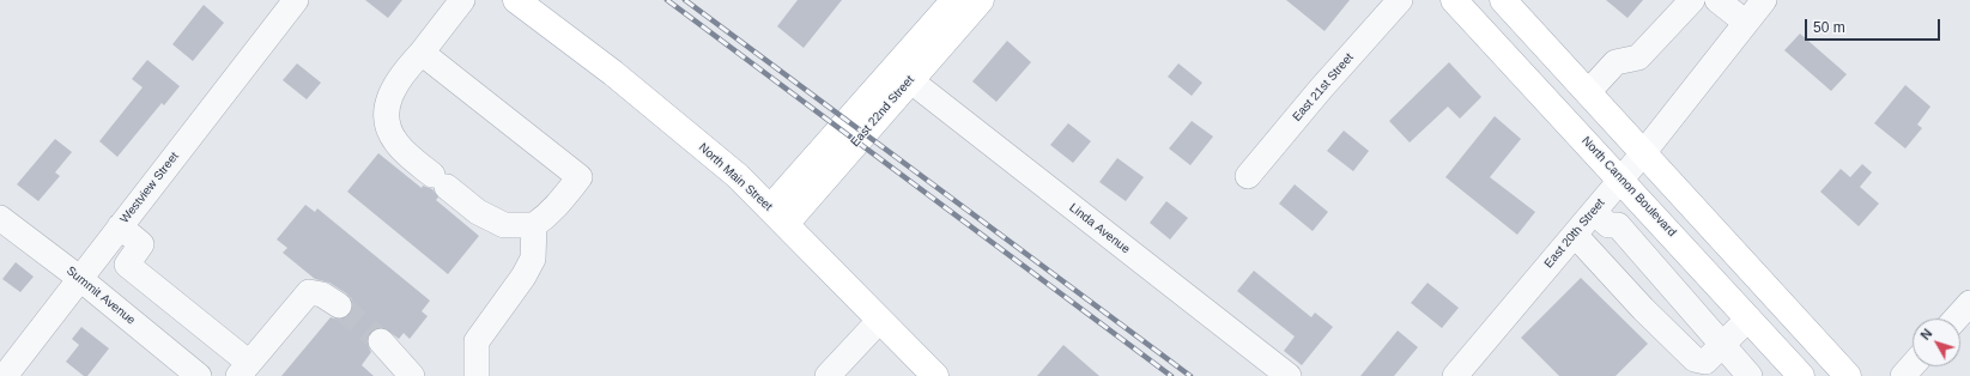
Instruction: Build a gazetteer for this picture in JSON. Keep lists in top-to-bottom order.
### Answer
{
  "streets": {
    "main road": ["East 22nd Street", "North Main Street", "North Cannon Boulevard"],
    "street": [
      "East 21st Street",
      "Westview Street",
      "Linda Avenue",
      "East 20th Street",
      "Summit Avenue"
    ]
  },
  "crossings": [
    ["East 22nd Street", "North Main Street"],
    ["East 22nd Street", "Linda Avenue"],
    ["North Cannon Boulevard", "East 20th Street"],
    ["Westview Street", "Summit Avenue"]
  ],
  "scale_bar": "50 m",
  "north": "top left"
}
